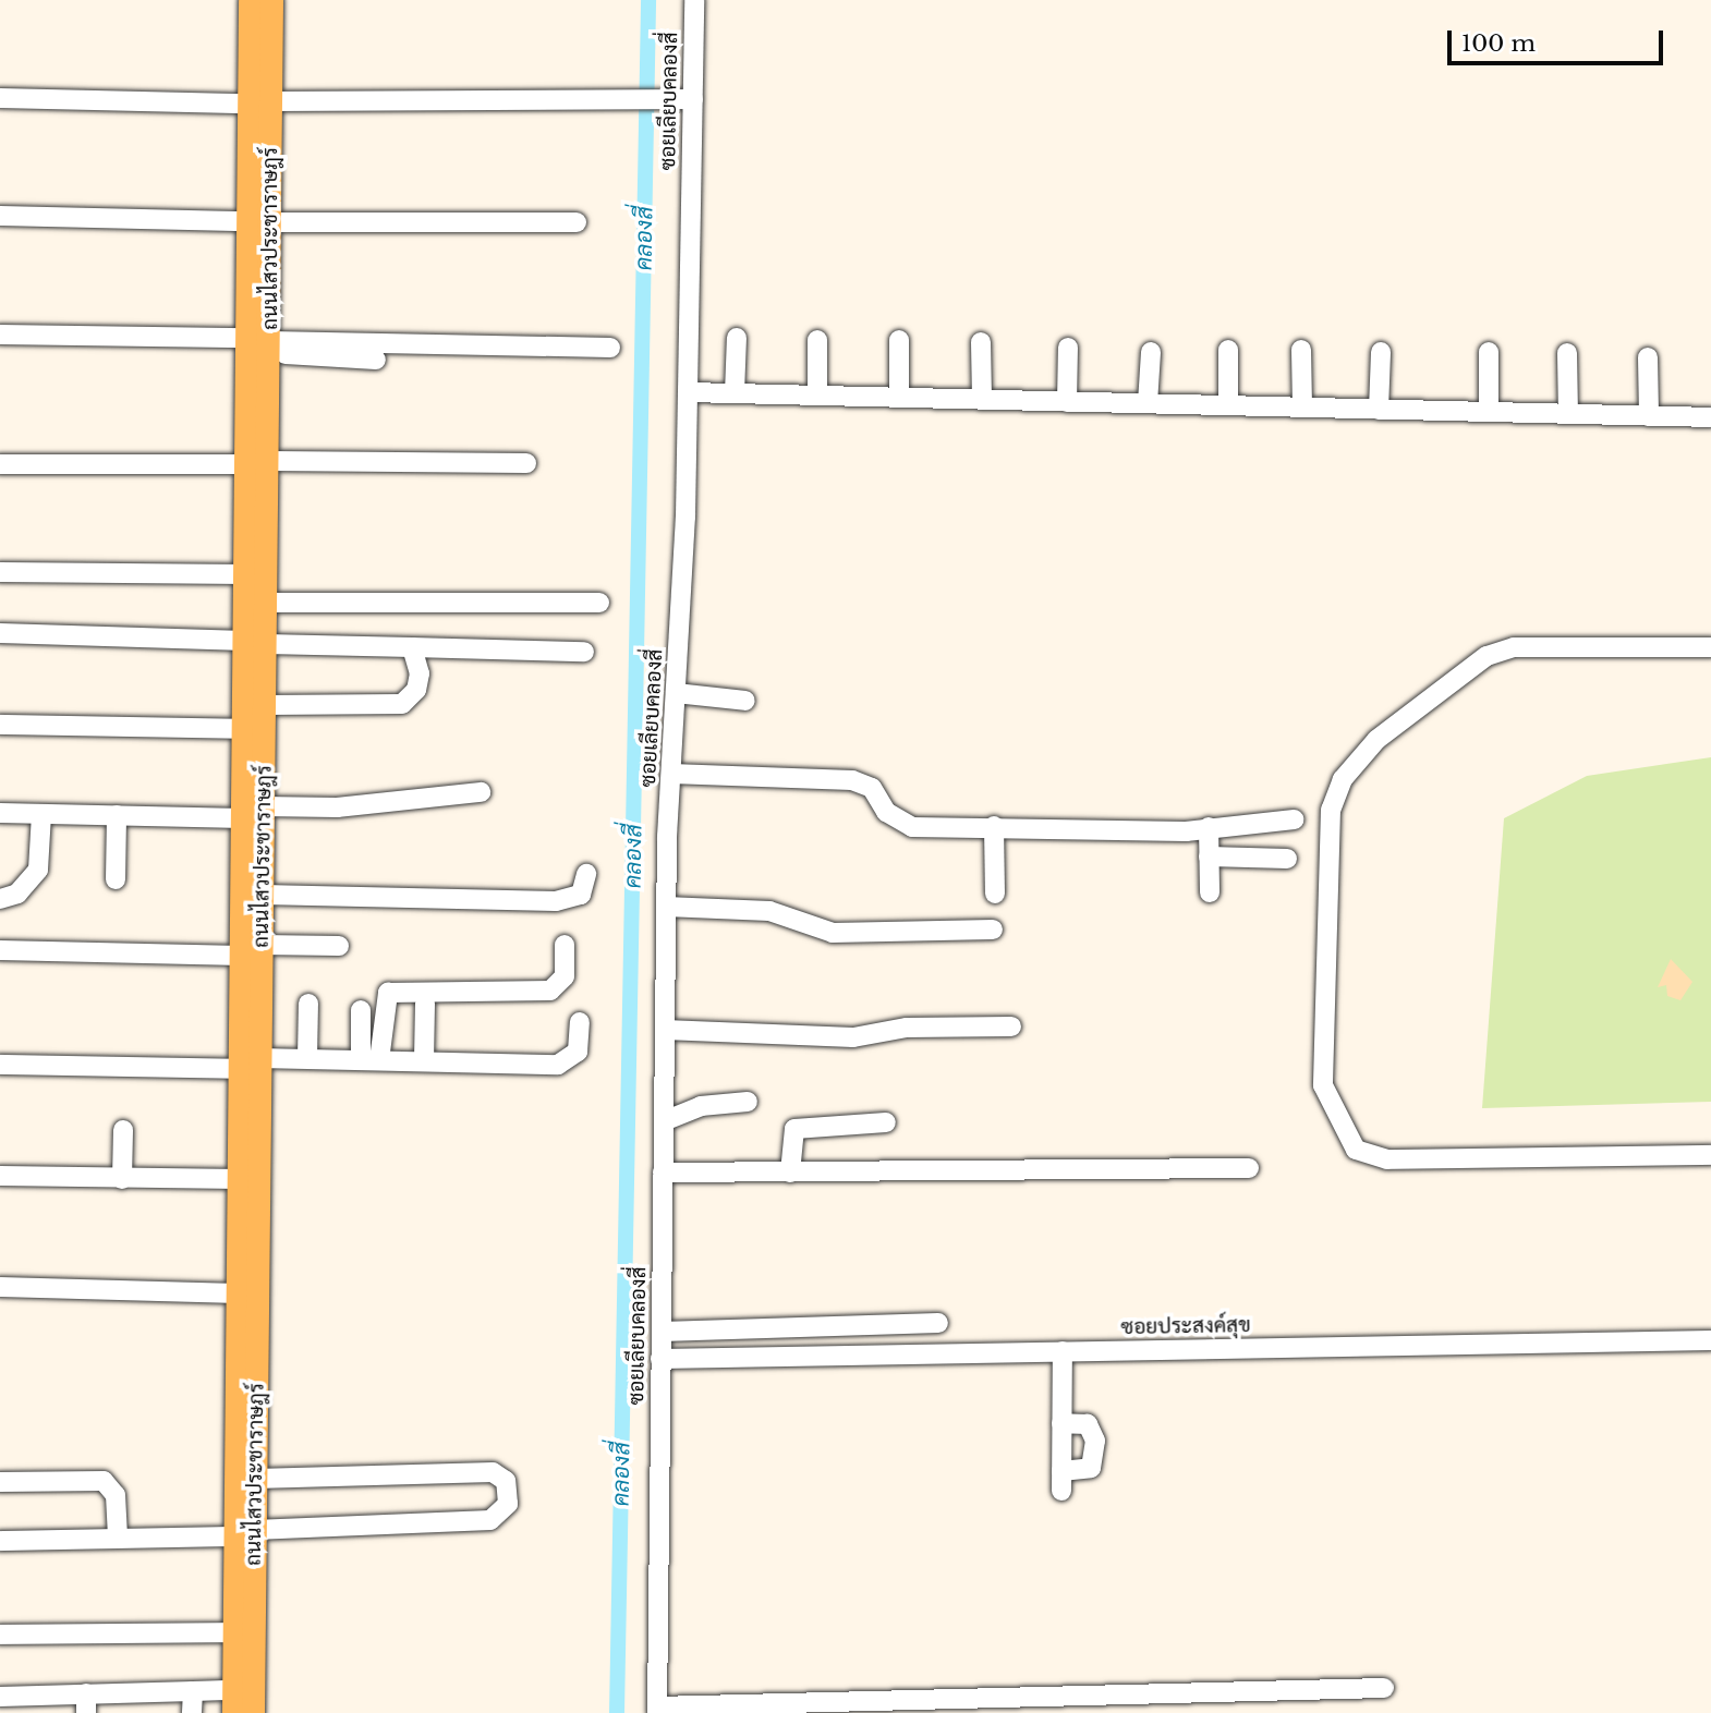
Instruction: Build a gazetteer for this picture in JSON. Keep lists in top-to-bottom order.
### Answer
{
  "streets": {
    "main road": ["ถนนไสวประชาราษฎร์"],
    "street": ["ซอยเลียบคลองสี่", "ซอยประสงค์สุข"]
  },
  "crossings": [
    ["ซอยเลียบคลองสี่", "ซอยประสงค์สุข"]
  ],
  "water": ["คลองสี่"],
  "scale_bar": "100 m"
}
